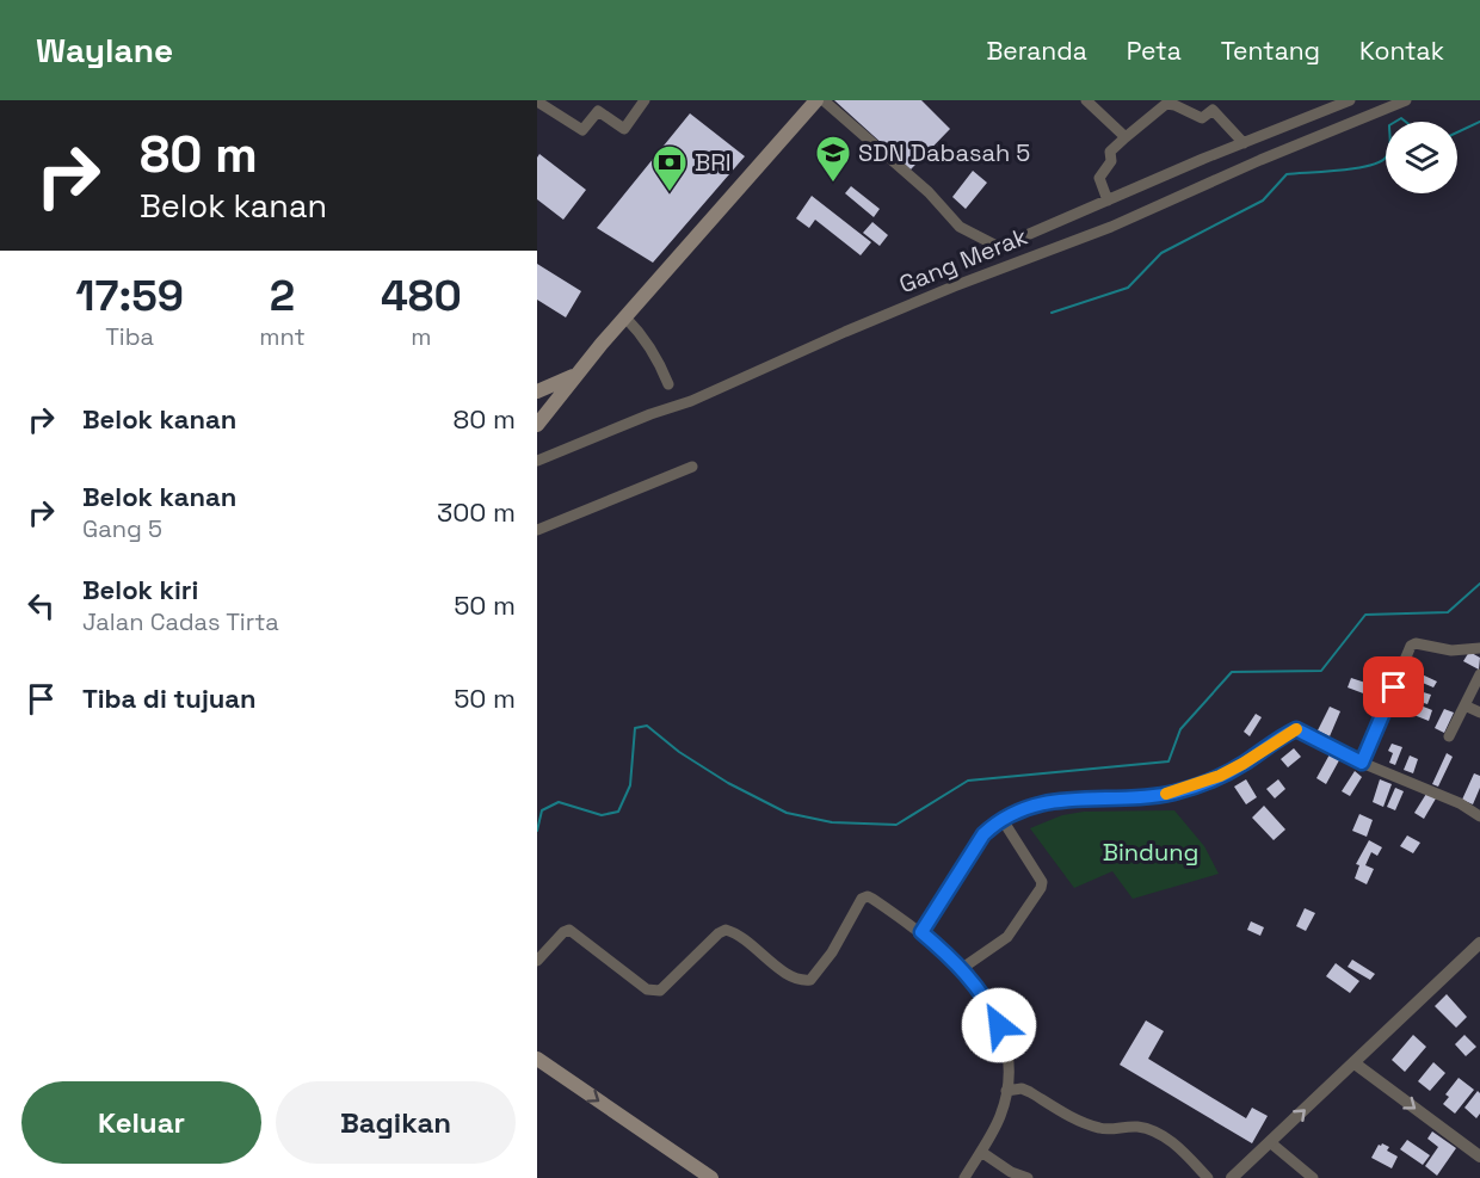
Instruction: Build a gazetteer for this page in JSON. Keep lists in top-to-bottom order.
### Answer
{
  "streets": {
    "street": ["Gang Merak"]
  },
  "parks": ["Bindung"],
  "places": {
    "school or university": ["SDN Dabasah 5"],
    "bank": ["BRI"]
  },
  "page": {
    "header": "Waylane",
    "nav": [
      "Beranda",
      "Peta",
      "Tentang",
      "Kontak"
    ],
    "turn": ["80 m", "Belok kanan"],
    "eta": [
      "17:59",
      "Tiba",
      "2",
      "mnt",
      "480",
      "m"
    ],
    "list": [
      {
        "name": "Belok kanan",
        "value": "80 m"
      },
      {
        "name": "Belok kanan",
        "note": "Gang 5",
        "value": "300 m"
      },
      {
        "name": "Belok kiri",
        "note": "Jalan Cadas Tirta",
        "value": "50 m"
      },
      {
        "name": "Tiba di tujuan",
        "value": "50 m"
      }
    ],
    "buttons": ["Keluar", "Bagikan"]
  }
}
